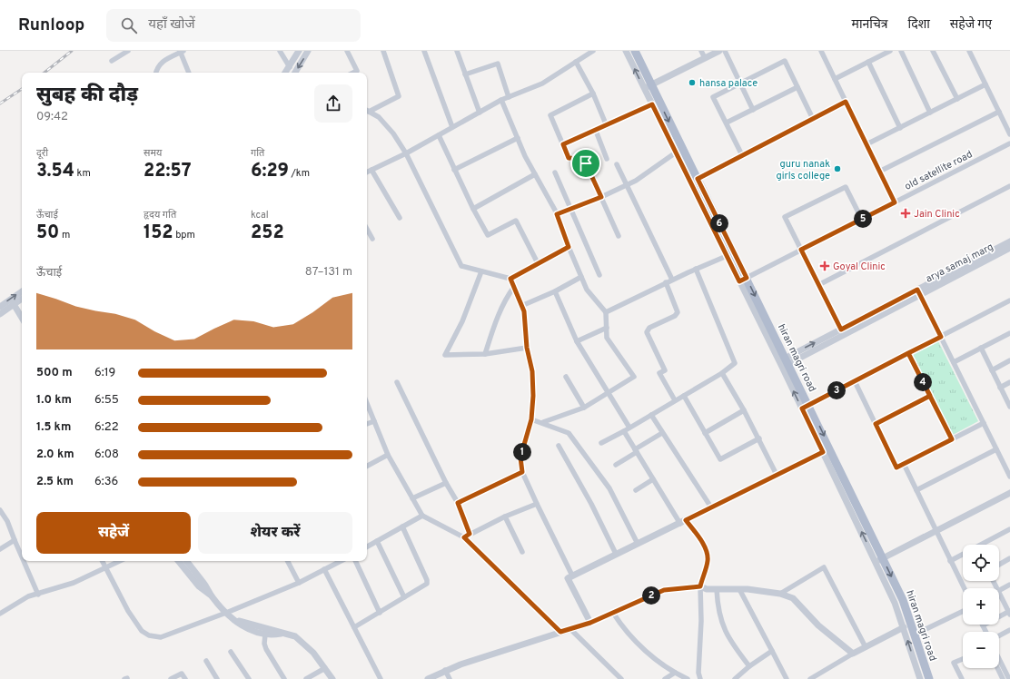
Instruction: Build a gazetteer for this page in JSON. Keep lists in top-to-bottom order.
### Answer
{
  "streets": {
    "main road": ["hiran magri road"],
    "street": ["old satellite road", "arya samaj marg"]
  },
  "crossings": [
    ["old satellite road", "hiran magri road"],
    ["arya samaj marg", "hiran magri road"]
  ],
  "places": {
    "other": ["hansa palace", "guru nanak girls college"],
    "health": ["Jain Clinic", "Goyal Clinic"]
  },
  "page": {
    "header": "Runloop",
    "search": "यहाँ खोजें",
    "nav": ["मानचित्र", "दिशा", "सहेजे गए"],
    "heading": ["सुबह की दौड़", "09:42"],
    "stats": [
      ["दूरी", "3.54 km"],
      ["समय", "22:57"],
      ["गति", "6:29 /km"],
      ["ऊँचाई", "50 m"],
      ["हृदय गति", "152 bpm"],
      ["kcal", "252"]
    ],
    "pins": [
      "5",
      "6",
      "4",
      "3",
      "1",
      "2"
    ],
    "chart": ["ऊँचाई", "87–131 m"],
    "list": [
      {
        "name": "500 m",
        "note": "6:19"
      },
      {
        "name": "1.0 km",
        "note": "6:55"
      },
      {
        "name": "1.5 km",
        "note": "6:22"
      },
      {
        "name": "2.0 km",
        "note": "6:08"
      },
      {
        "name": "2.5 km",
        "note": "6:36"
      }
    ],
    "buttons": ["सहेजें", "शेयर करें"],
    "map_buttons": ["+", "−"]
  }
}
